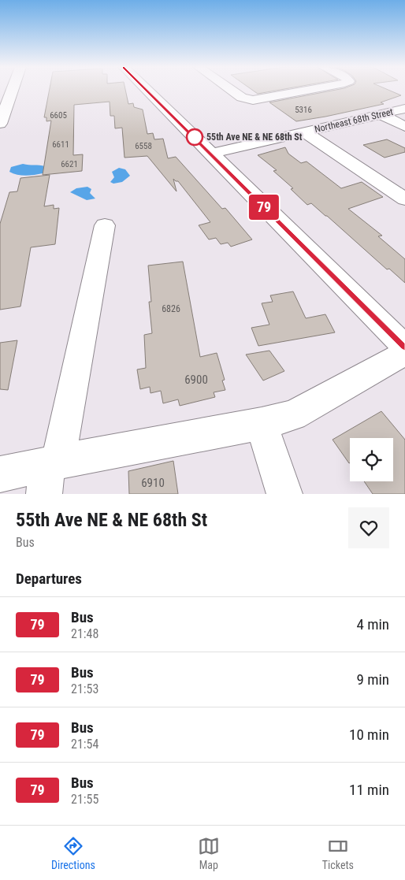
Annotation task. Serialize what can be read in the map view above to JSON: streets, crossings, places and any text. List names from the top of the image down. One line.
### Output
{"streets":{"street":["Northeast 68th Street"]},"places":["55th Ave NE & NE 68th St"],"lines":["bus line 79"],"house_numbers":["5316","6605","6611","6558","6621","6826","6900","6910"],"page":{"on_map":"79","heading":[["55th Ave NE & NE 68th St","Bus"],"Departures"],"list":[{"mark":"79","name":"Bus","note":"21:48","value":"4 min"},{"mark":"79","name":"Bus","note":"21:53","value":"9 min"},{"mark":"79","name":"Bus","note":"21:54","value":"10 min"},{"mark":"79","name":"Bus","note":"21:55","value":"11 min"}],"tabs":["Directions","Map","Tickets"]}}
